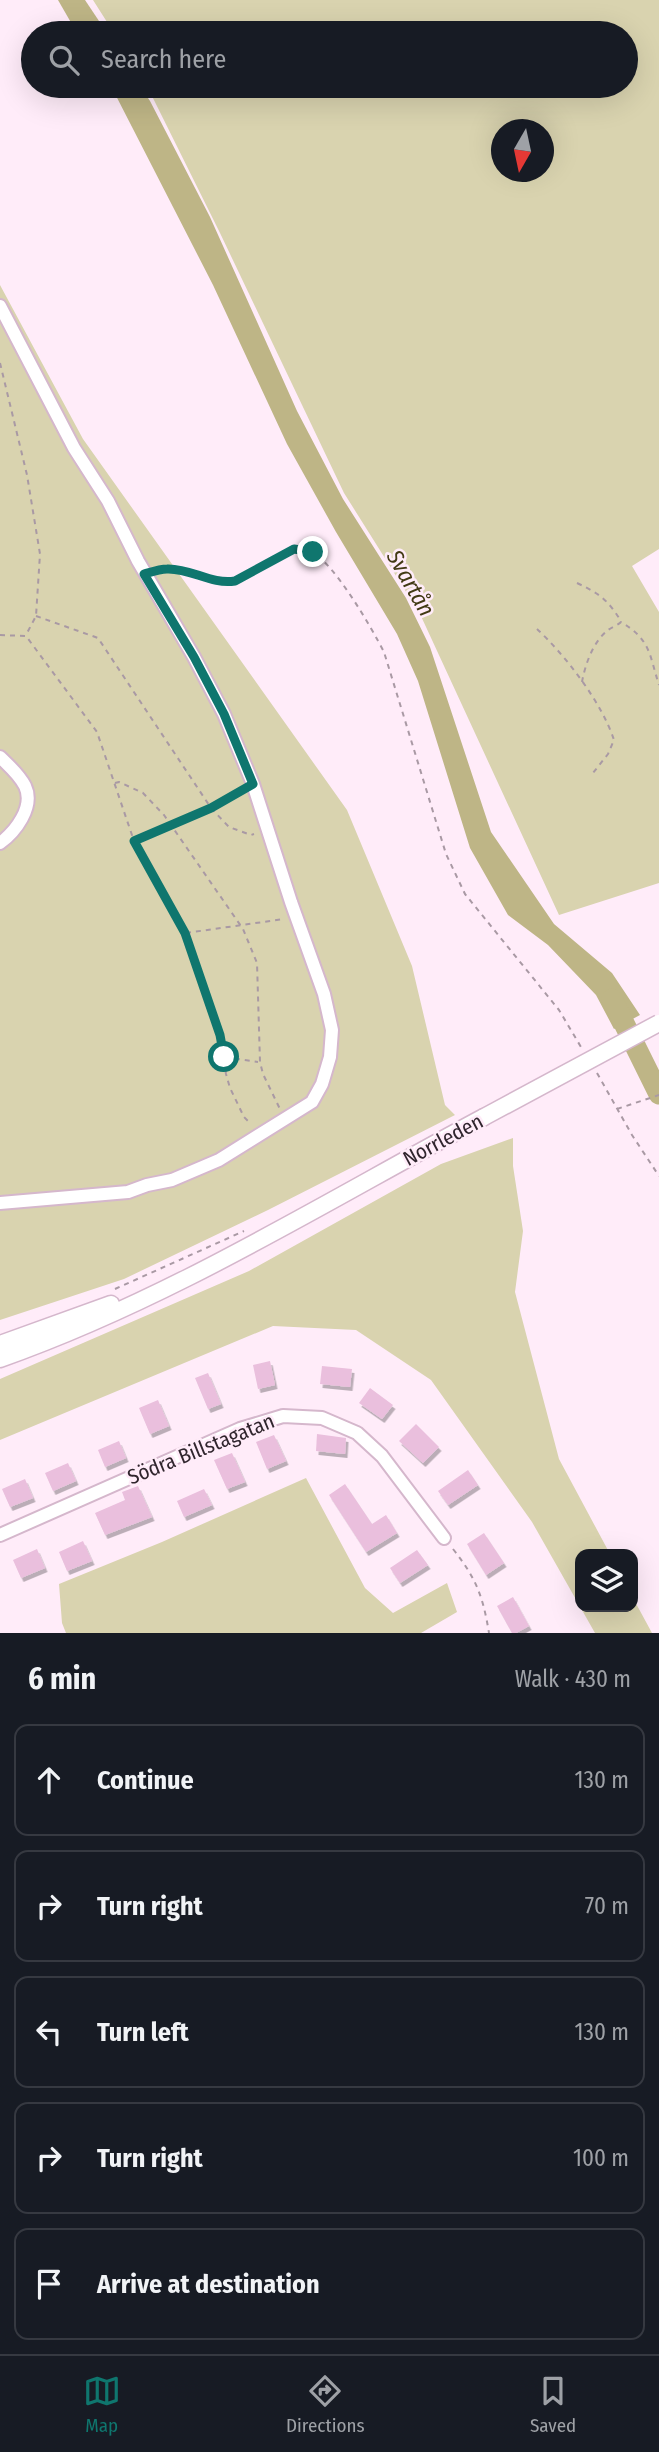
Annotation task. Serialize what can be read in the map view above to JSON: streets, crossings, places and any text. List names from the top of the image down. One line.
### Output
{"streets":{"main road":["Norrleden"],"street":["Södra Billstagatan"]},"water":["Svartån"],"north":"bottom","page":{"search":"Search here","heading":["6 min","Walk · 430 m"],"list":[["Continue","130 m"],["Turn right","70 m"],["Turn left","130 m"],["Turn right","100 m"],"Arrive at destination"],"nav":["Map","Directions","Saved"]}}
